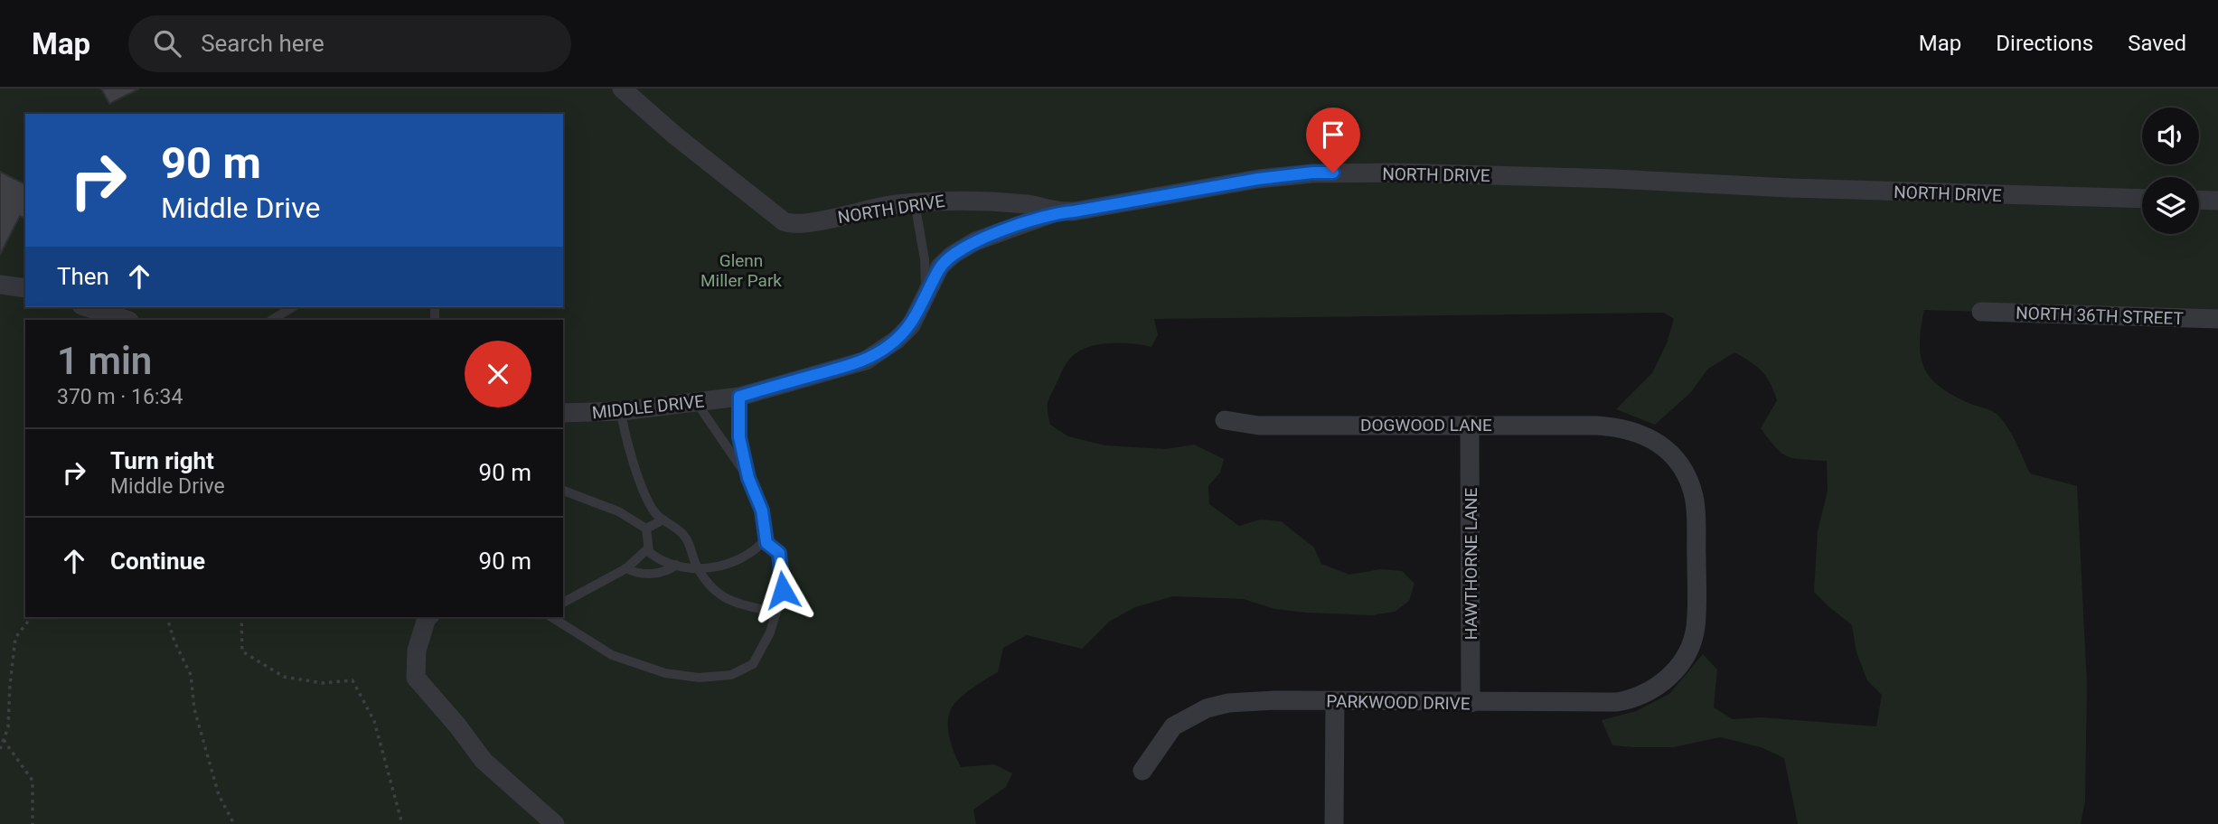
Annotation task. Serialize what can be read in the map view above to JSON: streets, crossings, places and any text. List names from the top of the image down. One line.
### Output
{"streets":{"street":["NORTH DRIVE","NORTH 36TH STREET","MIDDLE DRIVE","DOGWOOD LANE","HAWTHORNE LANE","PARKWOOD DRIVE"]},"crossings":[["NORTH DRIVE","MIDDLE DRIVE"],["DOGWOOD LANE","HAWTHORNE LANE"],["DOGWOOD LANE","PARKWOOD DRIVE"],["HAWTHORNE LANE","PARKWOOD DRIVE"]],"parks":["Glenn Miller Park"],"page":{"header":"Map","search":"Search here","nav":["Map","Directions","Saved"],"turn":["90 m","Middle Drive"],"then":"Then","heading":["1 min","370 m · 16:34"],"list":[{"name":"Turn right","note":"Middle Drive","value":"90 m"},{"name":"Continue","value":"90 m"}]}}
